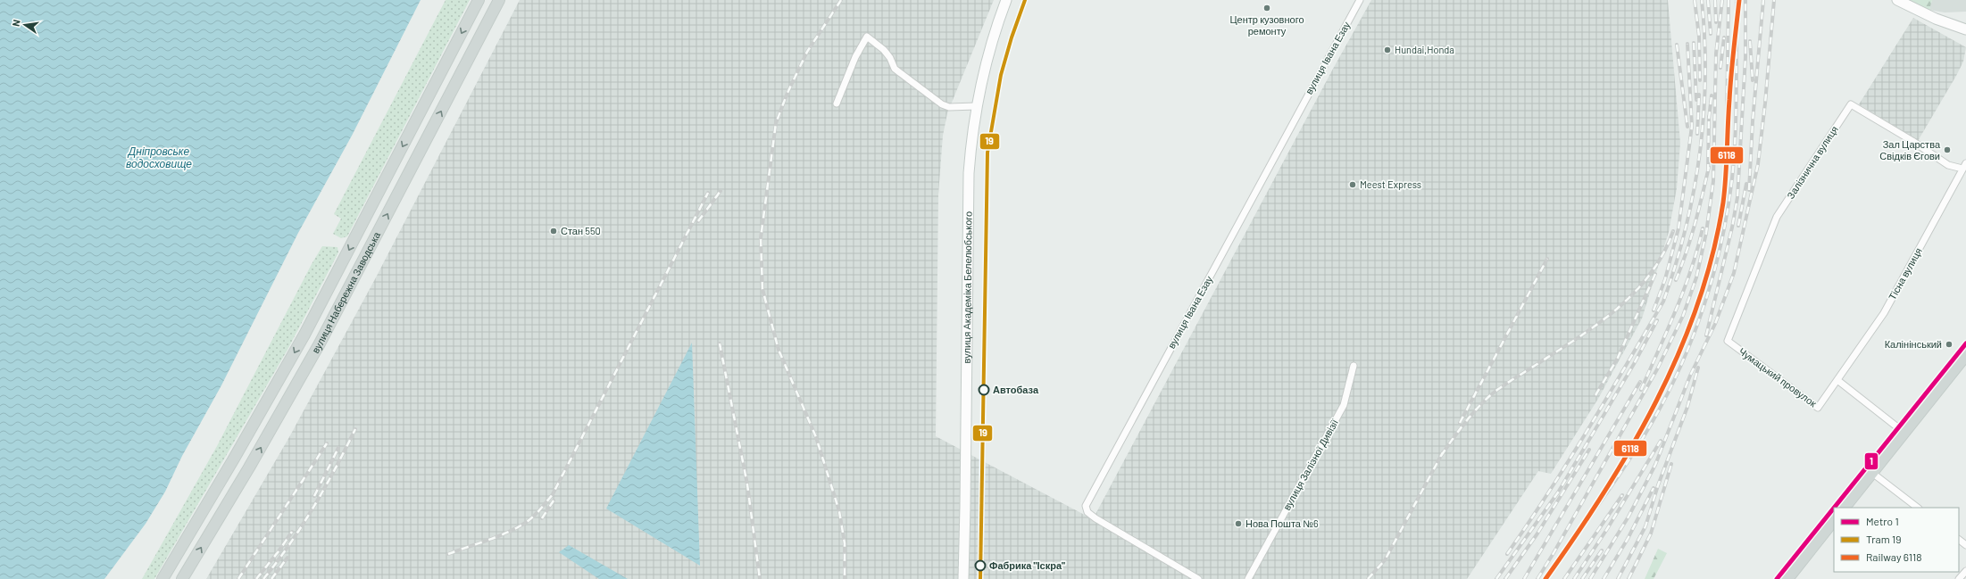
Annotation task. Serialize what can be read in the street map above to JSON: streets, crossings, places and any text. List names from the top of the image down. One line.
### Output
{"streets":{"main road":["вулиця Набережна Заводська"],"street":["вулиця Івана Езау","Залізнична вулиця","Тісна вулиця","вулиця Академіка Белелюбського","Чумацький провулок","вулиця Залізної Дивізії"]},"crossings":[["Залізнична вулиця","Тісна вулиця"],["Залізнична вулиця","Чумацький провулок"],["Тісна вулиця","Чумацький провулок"]],"water":["Дніпровське водосховище"],"places":["Центр кузовного ремонту","Hundai,Honda","Зал Царства Свідків Єгови","Meest Express","Стан 550","Калінінський","Автобаза","Нова Пошта №6","Фабрика \"Іскра\""],"lines":["tram line 19","rail line 6118","metro line 1"],"legend":["Metro 1","Tram 19","Railway 6118"],"north":"left"}
